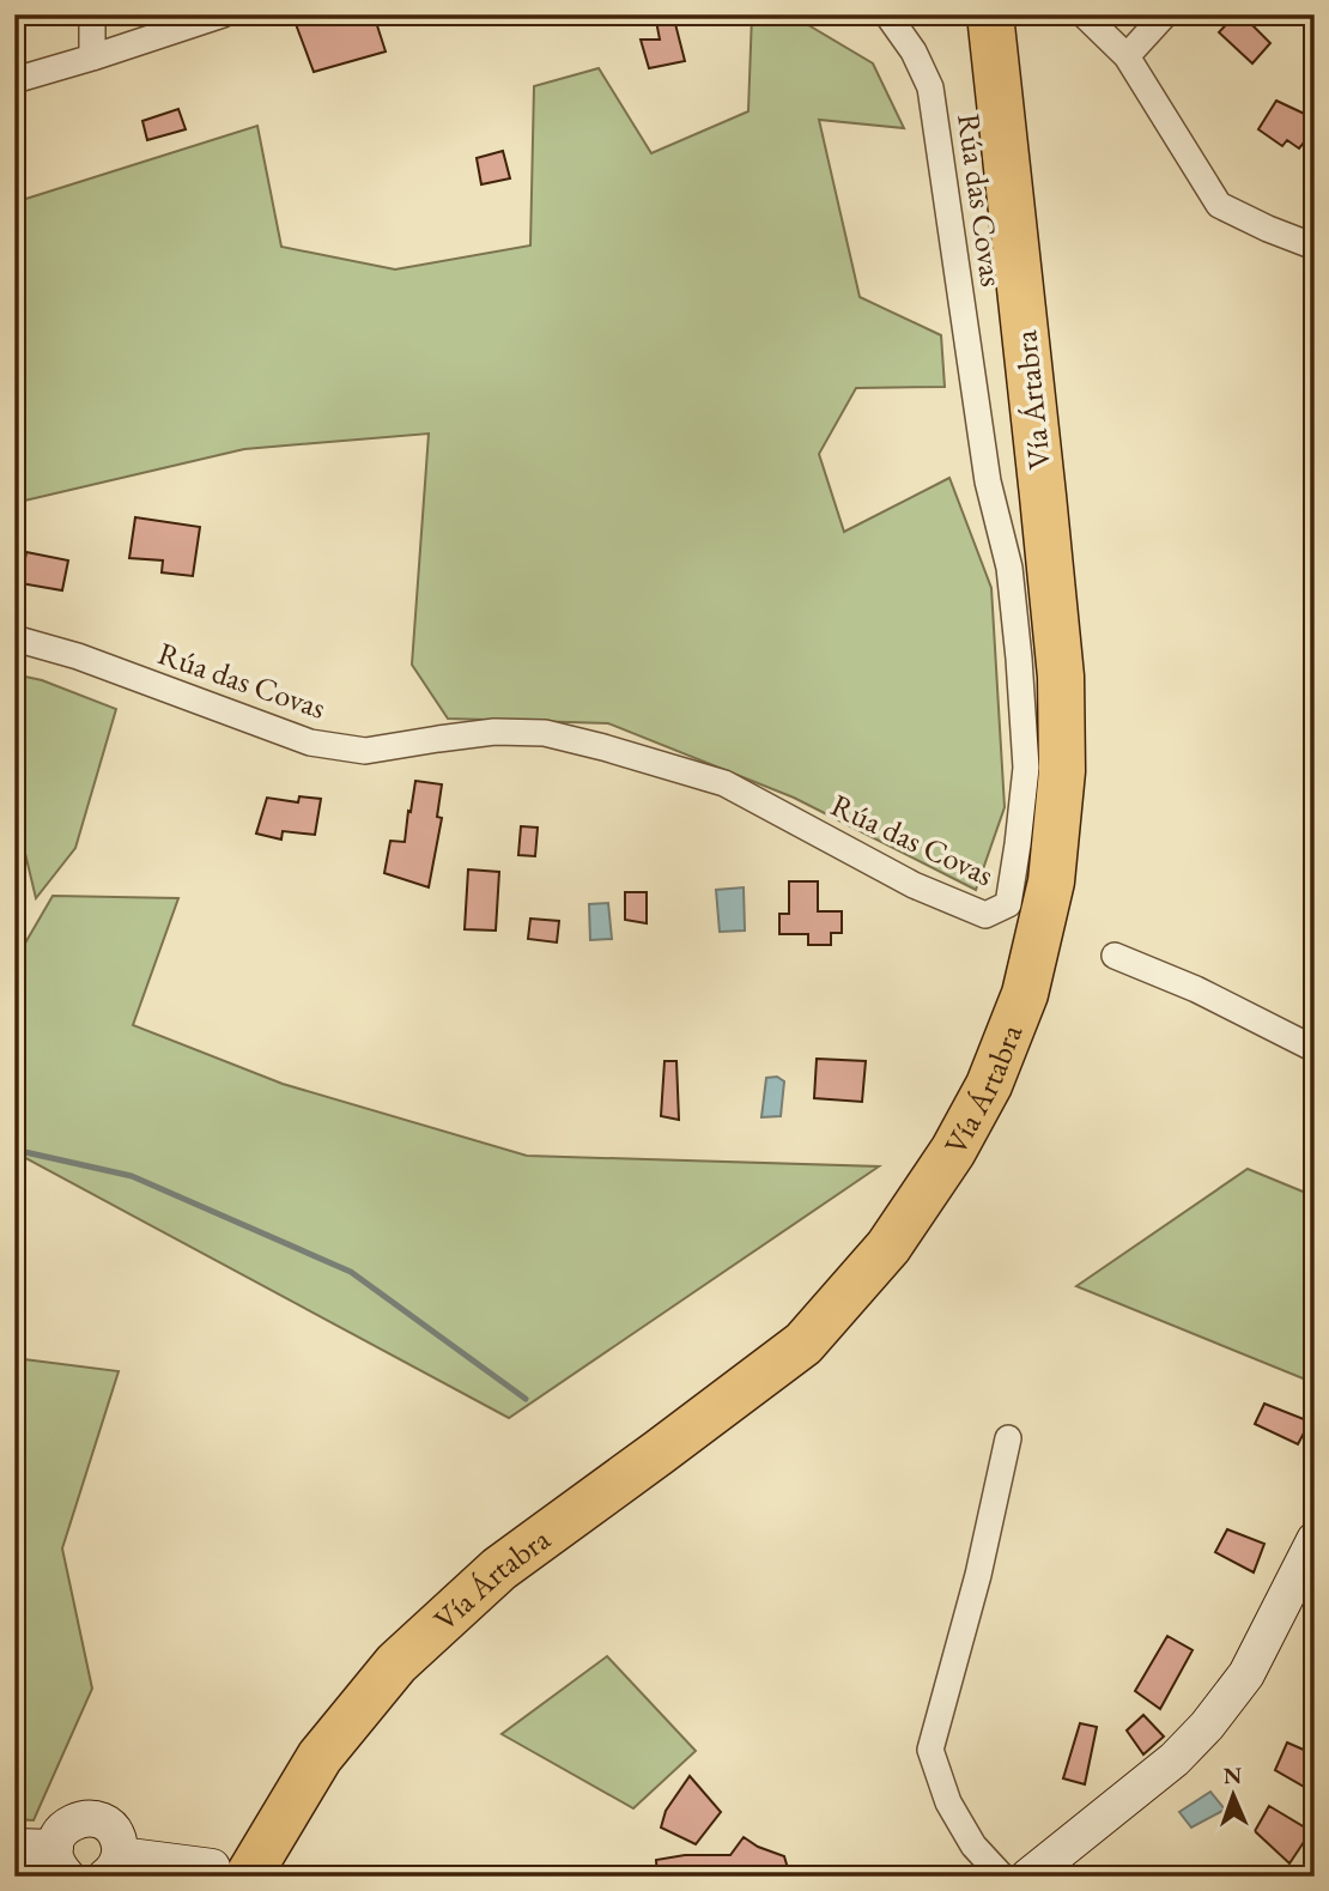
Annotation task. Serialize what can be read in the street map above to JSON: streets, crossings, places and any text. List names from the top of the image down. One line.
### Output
{"streets":{"highway":["Vía Ártabra"],"street":["Rúa das Covas"]},"north":"top"}
